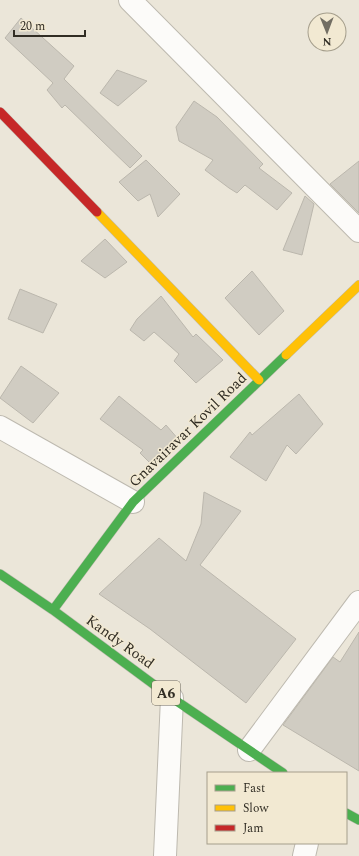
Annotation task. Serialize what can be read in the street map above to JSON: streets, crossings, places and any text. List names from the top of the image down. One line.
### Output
{"streets":{"main road":["Gnavairavar Kovil Road","Kandy Road","A6"]},"crossings":[["Gnavairavar Kovil Road","Kandy Road"]],"legend":["Fast","Slow","Jam"],"scale_bar":"20 m","north":"bottom"}
